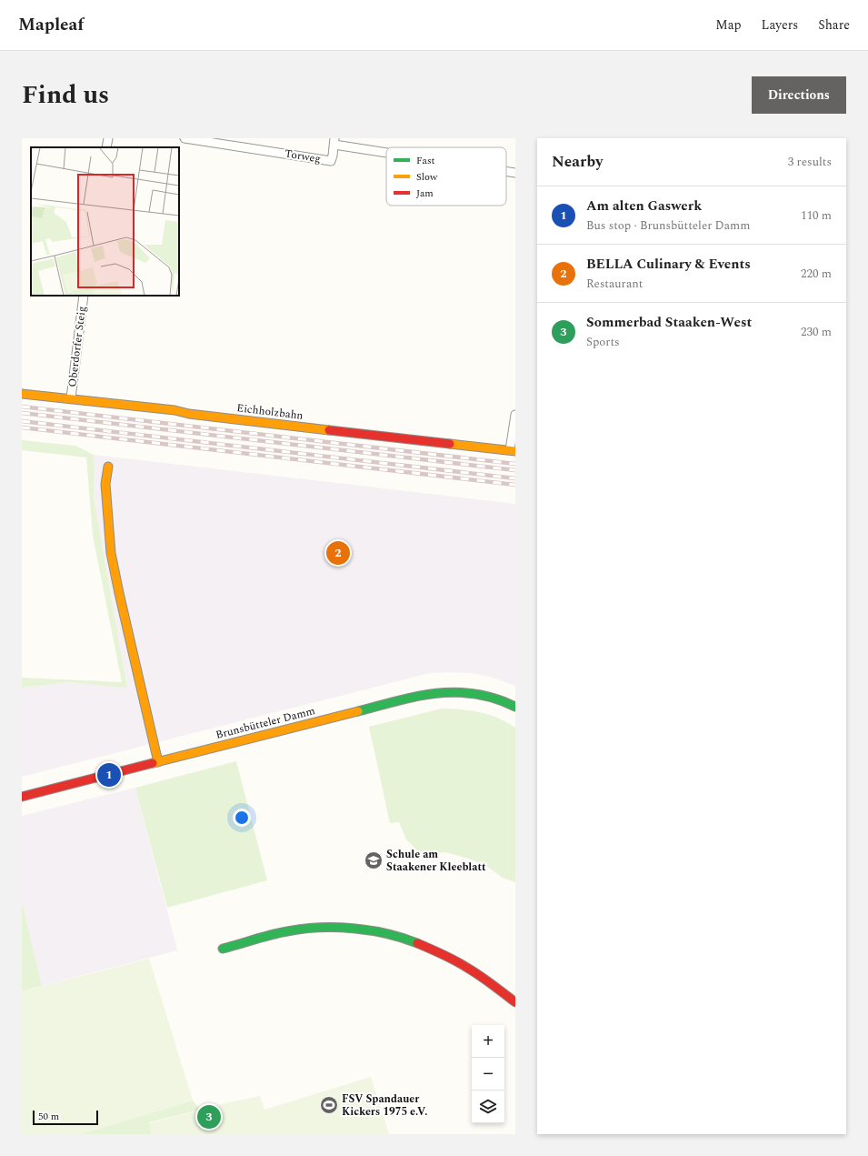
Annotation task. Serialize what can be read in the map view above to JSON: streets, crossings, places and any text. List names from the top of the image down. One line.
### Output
{"streets":{"street":["Torweg","Oberdorfer Steig","Eichholzbahn","Brunsbütteler Damm"]},"crossings":[["Oberdorfer Steig","Eichholzbahn"]],"places":{"school or university":["Schule am Staakener Kleeblatt"],"sports":["FSV Spandauer Kickers 1975 e.V."]},"legend":["Fast","Slow","Jam"],"scale_bar":"50 m","page":{"header":"Mapleaf","nav":["Map","Layers","Share"],"title":"Find us","buttons":"Directions","heading":["Nearby","3 results"],"list":[{"mark":"1","name":"Am alten Gaswerk","note":"Bus stop · Brunsbütteler Damm","value":"110 m"},{"mark":"2","name":"BELLA Culinary & Events","note":"Restaurant","value":"220 m"},{"mark":"3","name":"Sommerbad Staaken-West","note":"Sports","value":"230 m"}],"pins":["2","1","3"],"map_buttons":["+","−"],"scale":"50 m"}}
